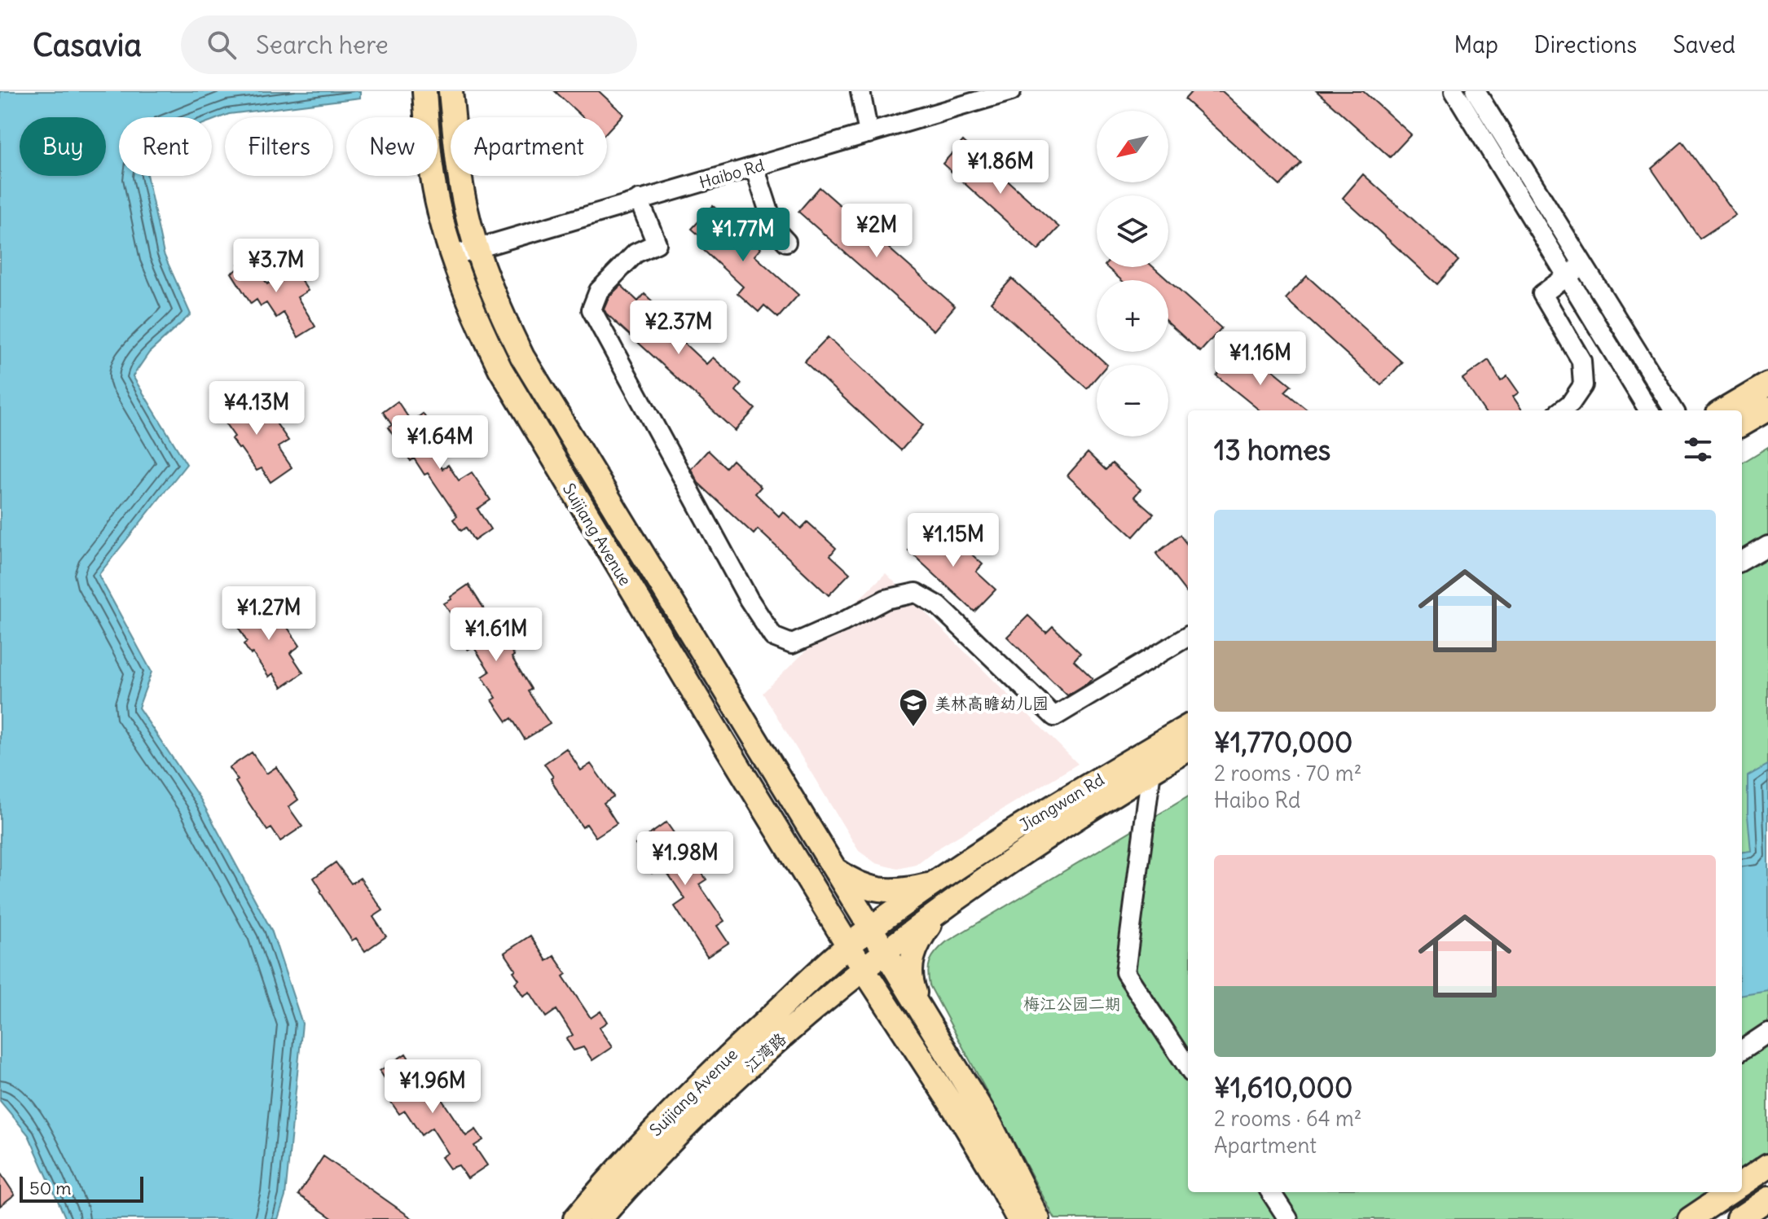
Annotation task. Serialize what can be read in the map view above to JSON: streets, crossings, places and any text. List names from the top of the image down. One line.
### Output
{"streets":{"main road":["Suijiang Avenue","Jiangwan Rd","江湾路"],"street":["Haibo Rd"]},"crossings":[["Haibo Rd","Suijiang Avenue"],["Suijiang Avenue","Jiangwan Rd"],["Suijiang Avenue","江湾路"],["Jiangwan Rd","江湾路"]],"parks":["梅江公园二期"],"places":{"school or university":["美林高瞻幼儿园"]},"scale_bar":"50 m","north":"bottom left","page":{"header":"Casavia","search":"Search here","nav":["Map","Directions","Saved"],"map_buttons":["+","−"],"chip":["Buy","Rent","Filters","New","Apartment"],"price":["¥1.86M","¥2M","¥1.77M","¥3.7M","¥2.37M","¥1.16M","¥4.13M","¥1.64M","¥1.15M","¥1.27M","¥1.61M","¥1.98M","¥1.96M"],"heading":"13 homes","list":[{"name":"¥1,770,000","note":"2 rooms · 70 m² · Haibo Rd"},{"name":"¥1,610,000","note":"2 rooms · 64 m² · Apartment"}],"scale":"50 m"}}
